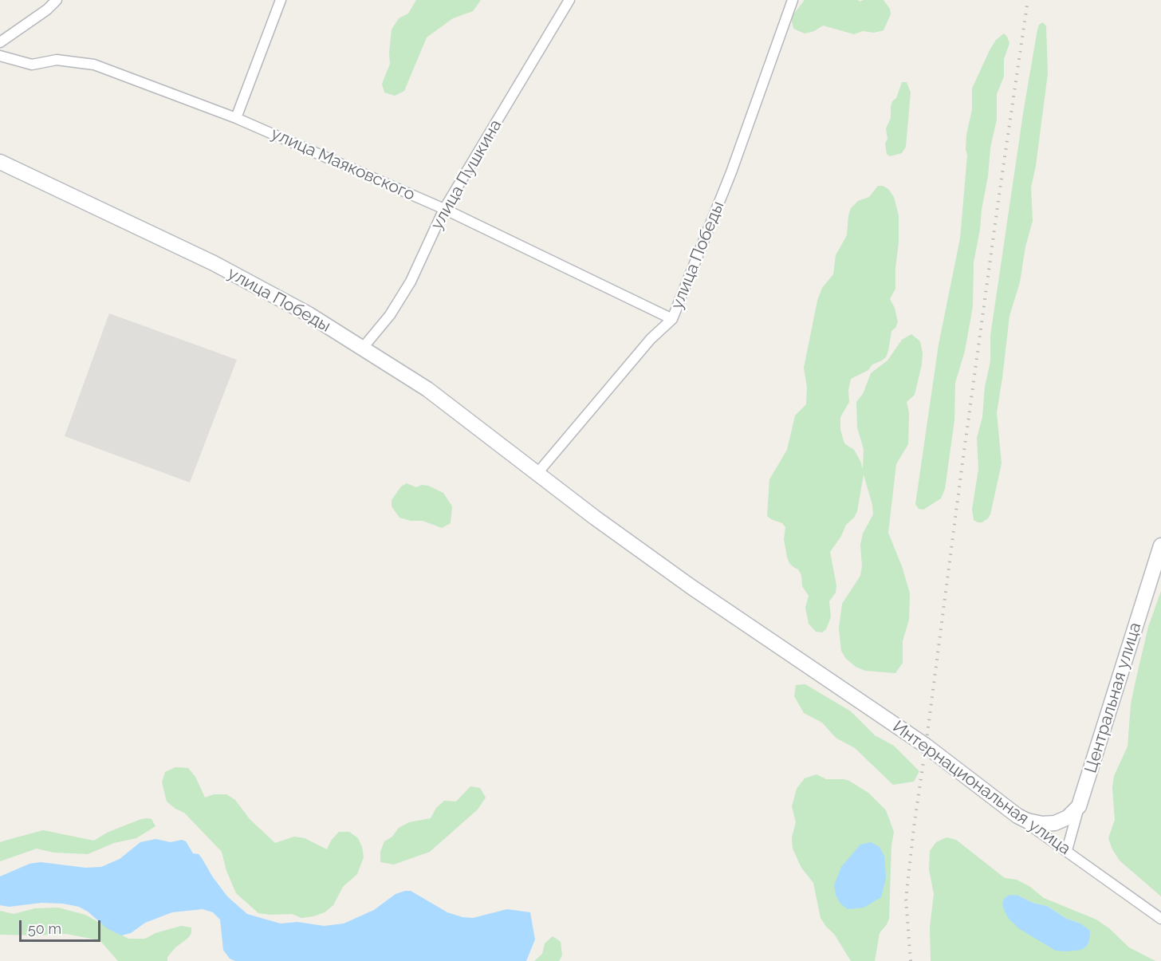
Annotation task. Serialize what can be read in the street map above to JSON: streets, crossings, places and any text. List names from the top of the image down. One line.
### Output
{"streets":{"street":["улица Маяковского","улица Пушкина","улица Победы","Центральная улица","Интернациональная улица"]},"crossings":[["улица Маяковского","улица Пушкина"],["улица Маяковского","улица Победы"],["улица Пушкина","улица Победы"],["улица Победы","Интернациональная улица"],["Центральная улица","Интернациональная улица"]],"scale_bar":"50 m"}
